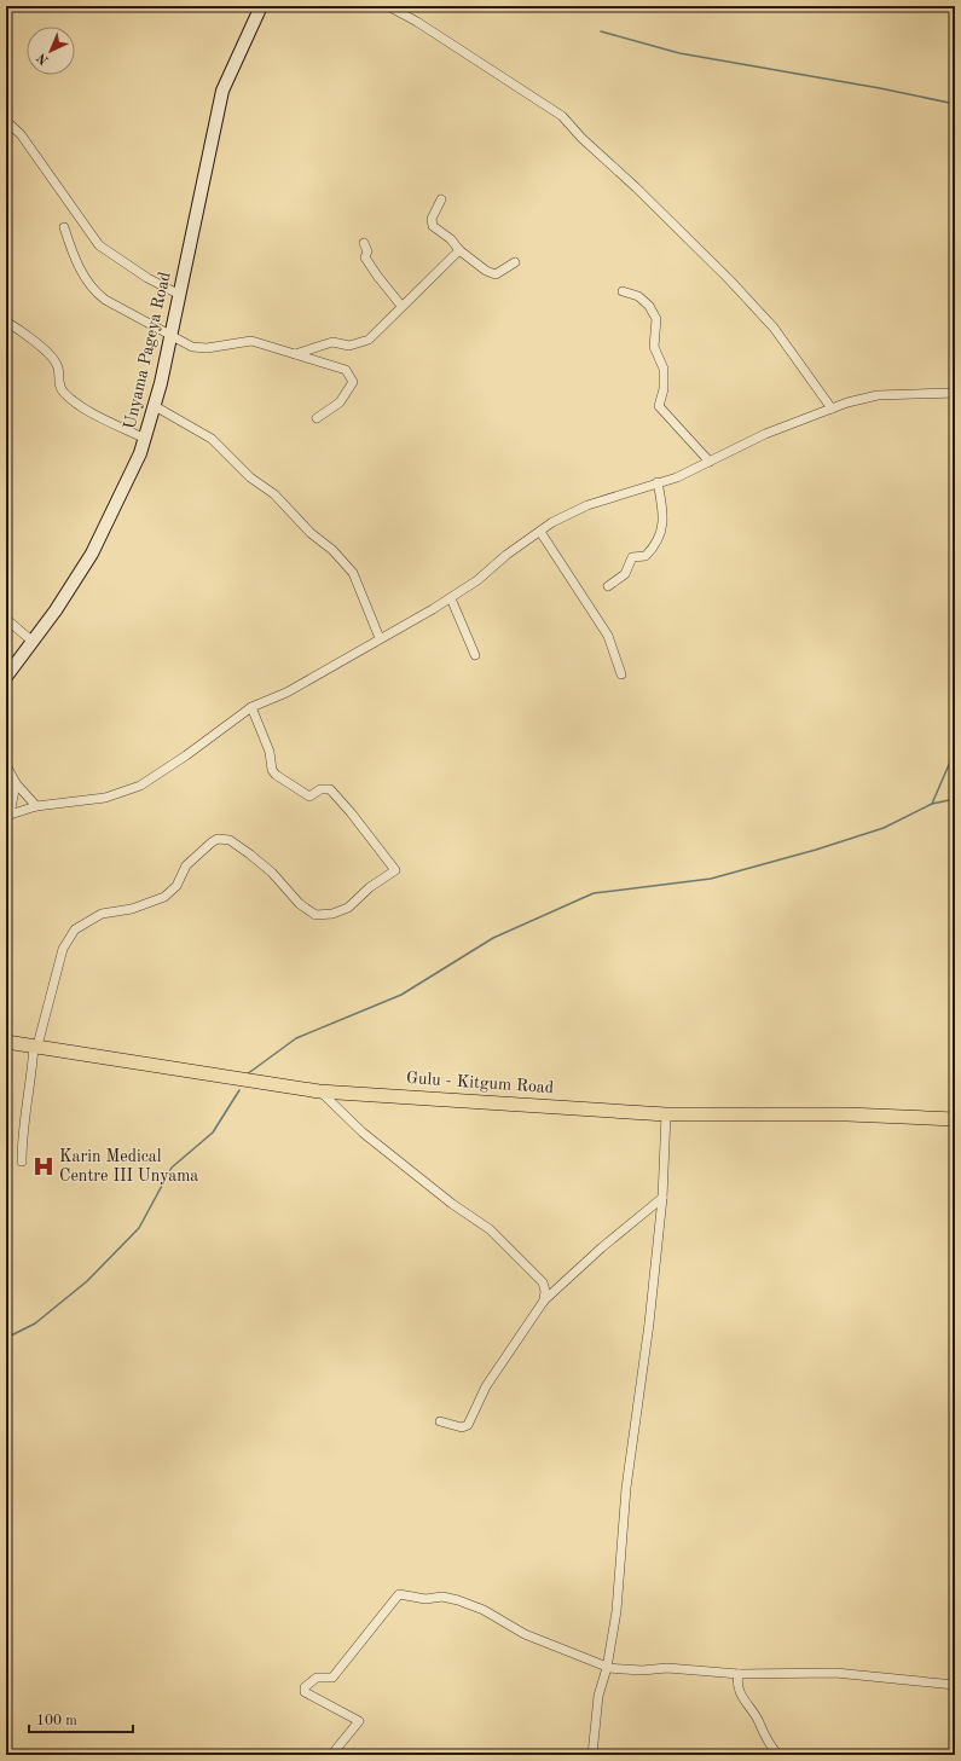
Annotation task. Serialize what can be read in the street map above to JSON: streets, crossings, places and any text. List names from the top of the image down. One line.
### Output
{"streets":{"main road":["Gulu - Kitgum Road"],"street":["Unyama Pageya Road"]},"places":{"hospital":["Karin Medical Centre III Unyama"]},"scale_bar":"100 m","north":"bottom left"}
